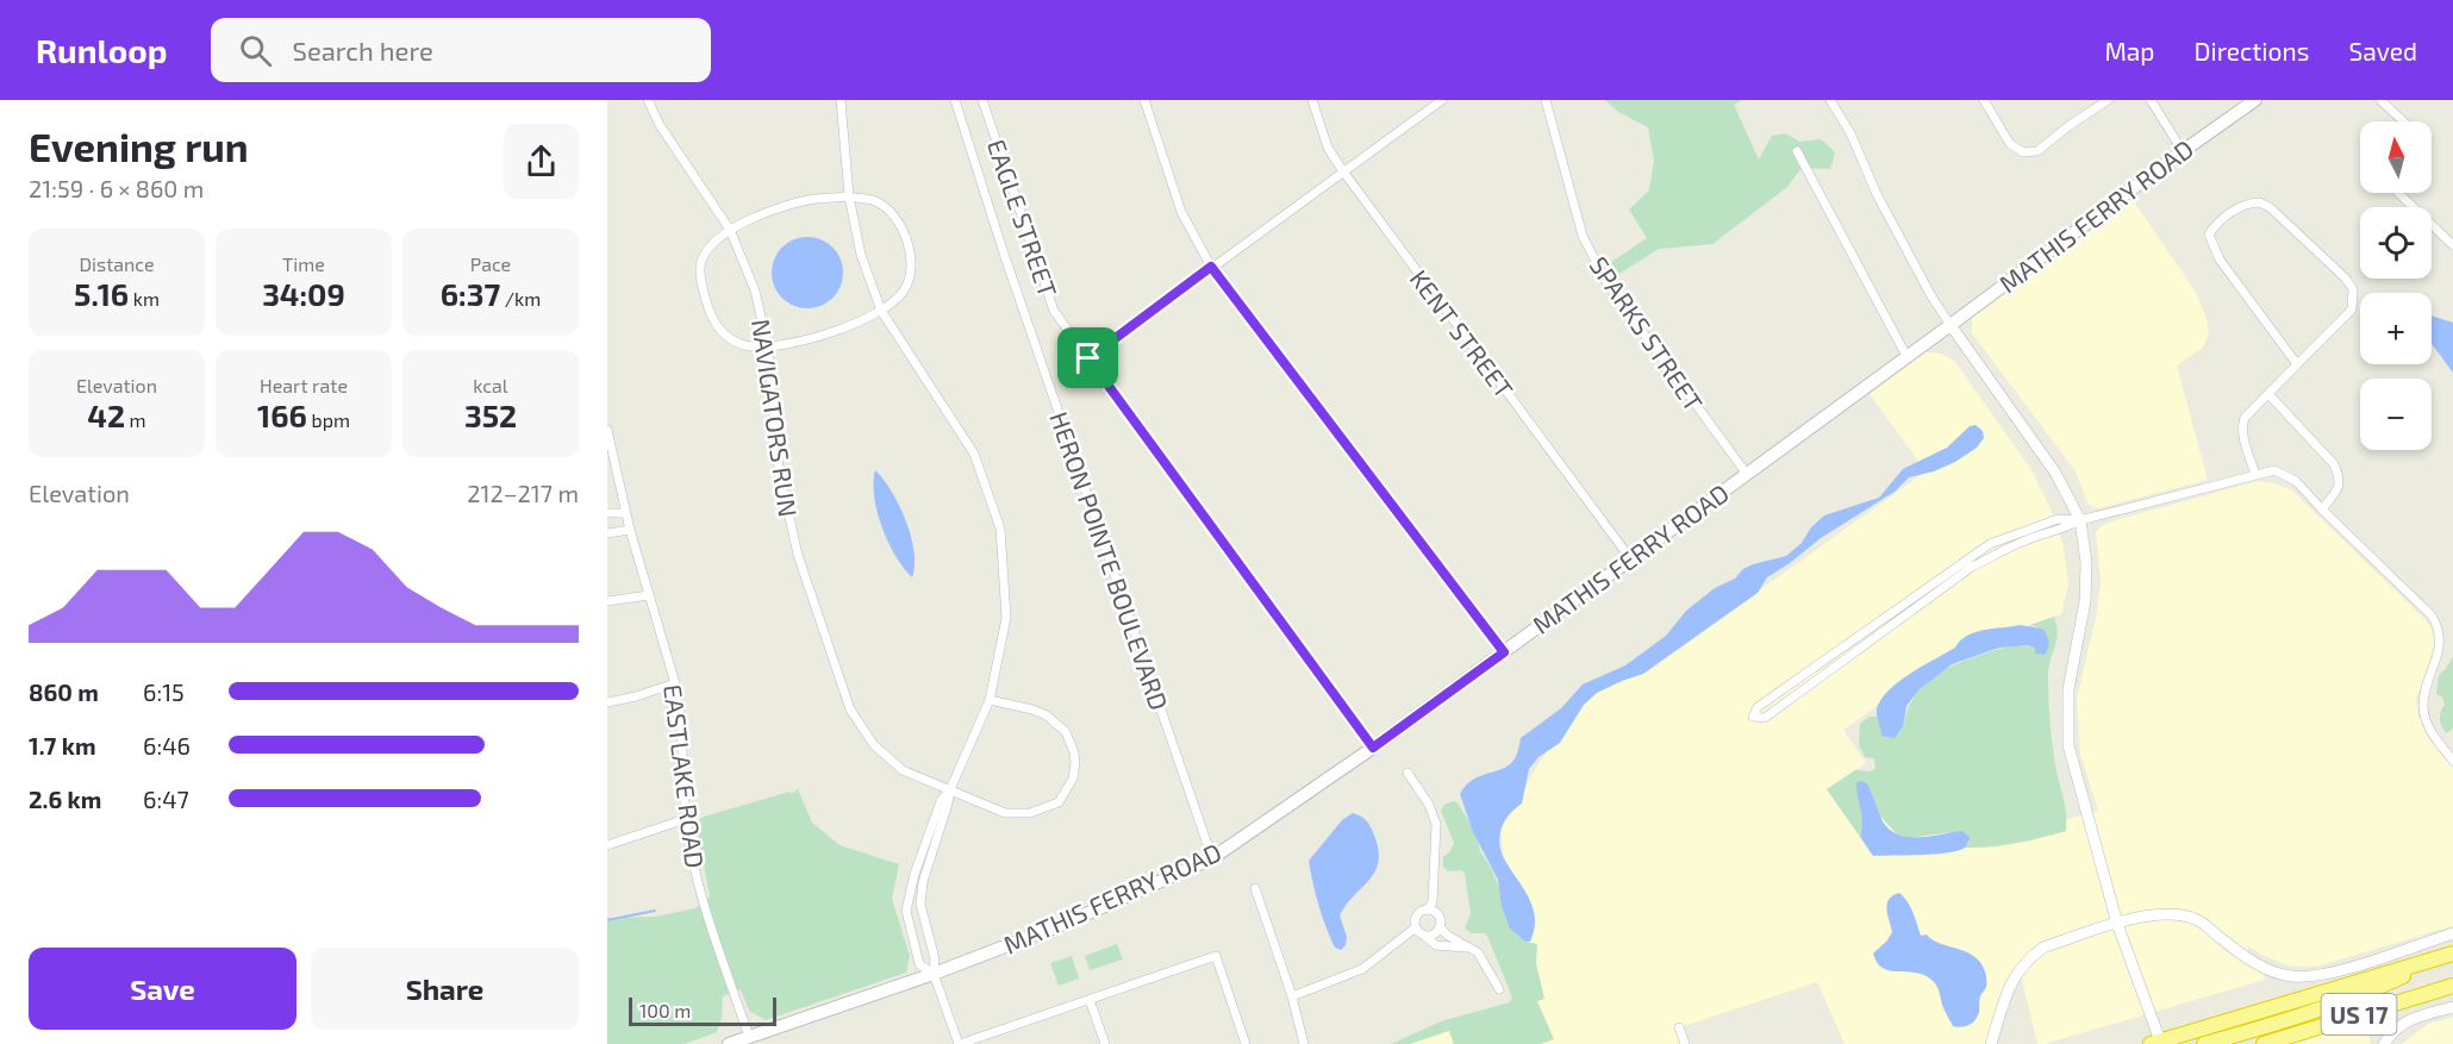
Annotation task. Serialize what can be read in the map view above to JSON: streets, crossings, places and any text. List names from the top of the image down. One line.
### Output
{"streets":{"highway":["US 17"],"main road":["MATHIS FERRY ROAD"],"street":["EAGLE STREET","KENT STREET","SPARKS STREET","NAVIGATORS RUN","HERON POINTE BOULEVARD","EASTLAKE ROAD"]},"crossings":[["MATHIS FERRY ROAD","EAGLE STREET"],["MATHIS FERRY ROAD","KENT STREET"],["MATHIS FERRY ROAD","SPARKS STREET"],["MATHIS FERRY ROAD","HERON POINTE BOULEVARD"],["MATHIS FERRY ROAD","EASTLAKE ROAD"]],"scale_bar":"100 m","north":"top","page":{"header":"Runloop","search":"Search here","nav":["Map","Directions","Saved"],"heading":["Evening run","21:59 · 6 × 860 m"],"map_buttons":["+","−"],"stats":[["Distance","5.16 km"],["Time","34:09"],["Pace","6:37 /km"],["Elevation","42 m"],["Heart rate","166 bpm"],["kcal","352"]],"chart":["Elevation","212–217 m"],"list":[{"name":"860 m","note":"6:15"},{"name":"1.7 km","note":"6:46"},{"name":"2.6 km","note":"6:47"}],"buttons":["Save","Share"],"scale":"100 m"}}
